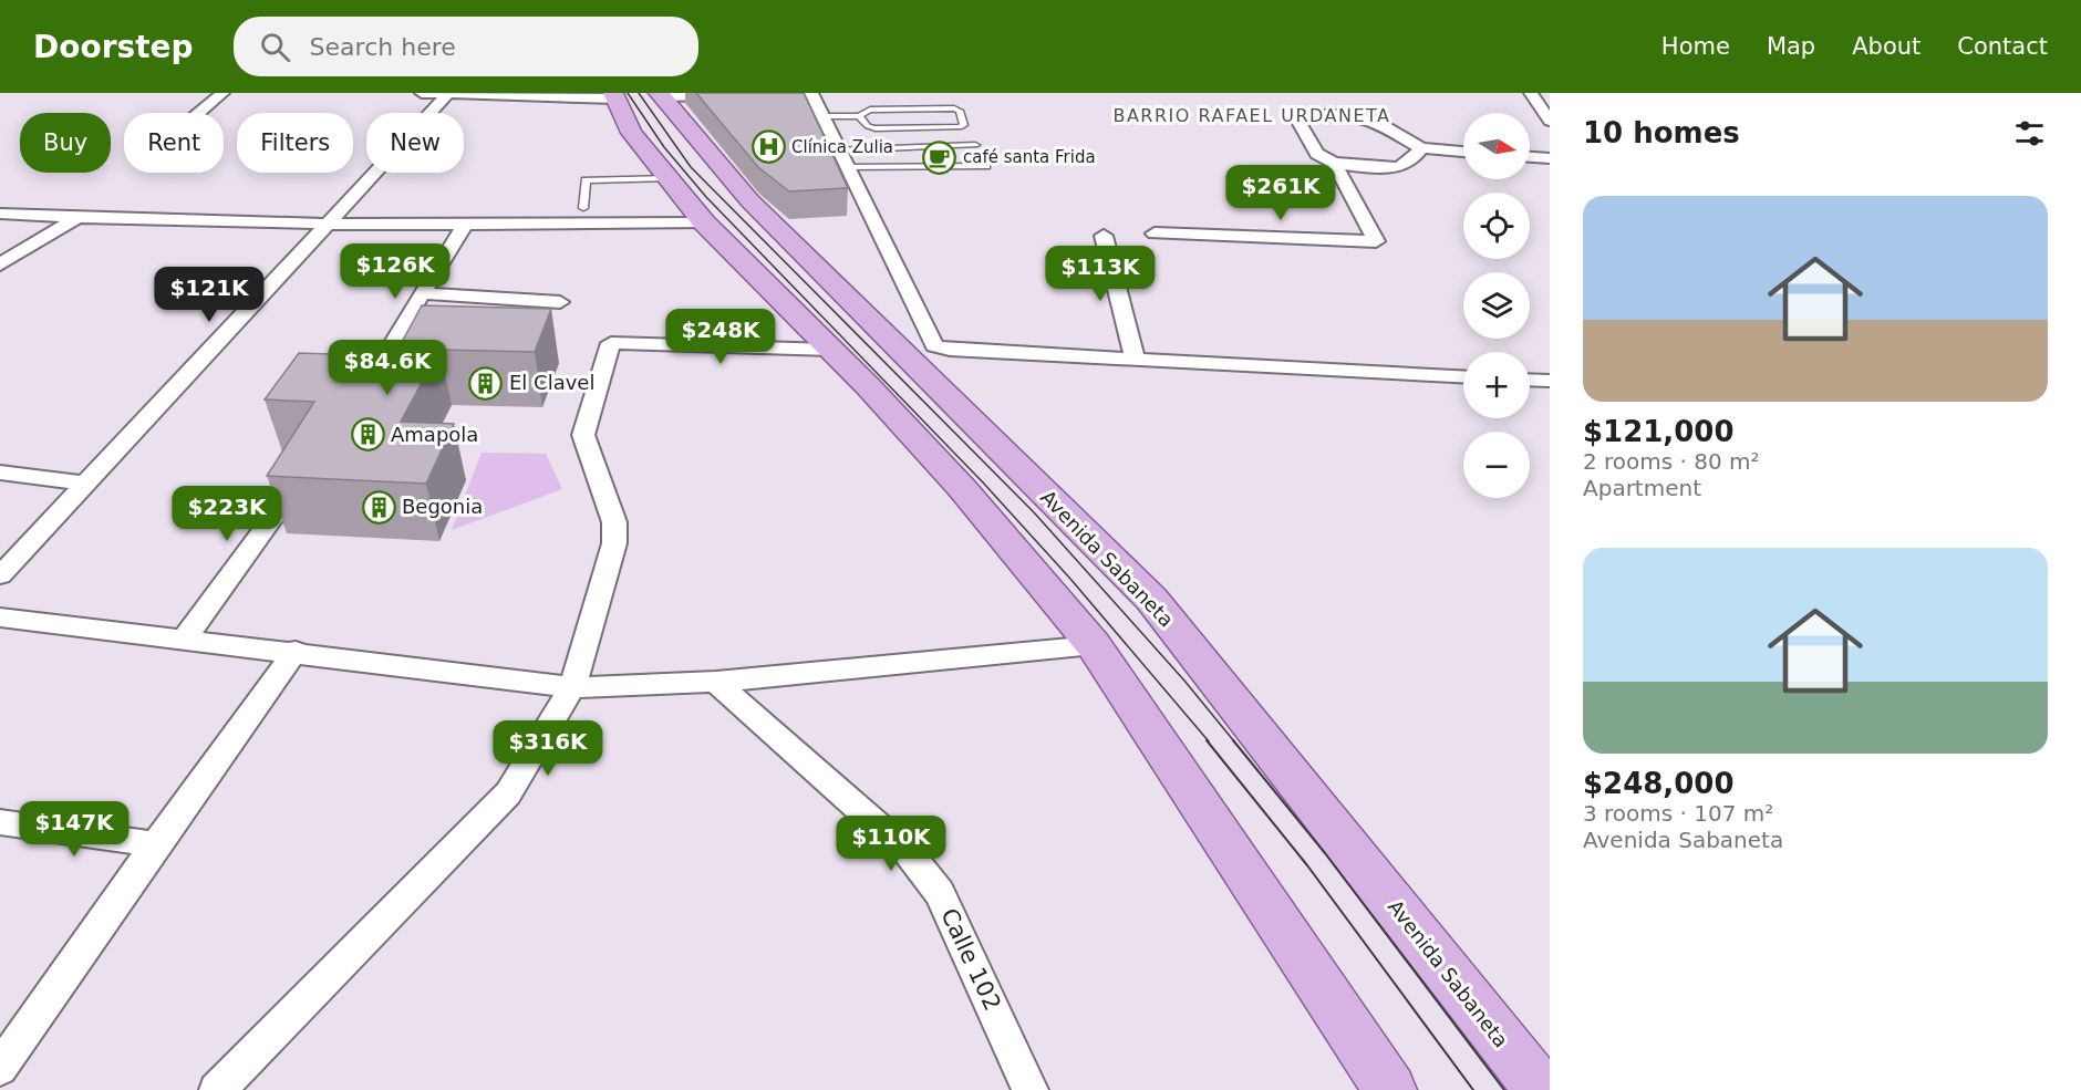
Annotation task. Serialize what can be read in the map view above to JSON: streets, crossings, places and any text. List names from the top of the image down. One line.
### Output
{"streets":{"main road":["Avenida Sabaneta"],"street":["Calle 102"]},"districts":["BARRIO RAFAEL URDANETA"],"places":{"hospital":["Clínica Zulia"],"cafe":["café santa Frida"],"building":["El Clavel","Amapola","Begonia"]},"north":"right","page":{"header":"Doorstep","search":"Search here","nav":["Home","Map","About","Contact"],"heading":"10 homes","map_buttons":["+","−"],"chip":["Buy","Rent","Filters","New"],"price":["$261K","$126K","$113K","$121K","$248K","$84.6K","$223K","$316K","$147K","$110K"],"list":[{"name":"$121,000","note":"2 rooms · 80 m² · Apartment"},{"name":"$248,000","note":"3 rooms · 107 m² · Avenida Sabaneta"}]}}
